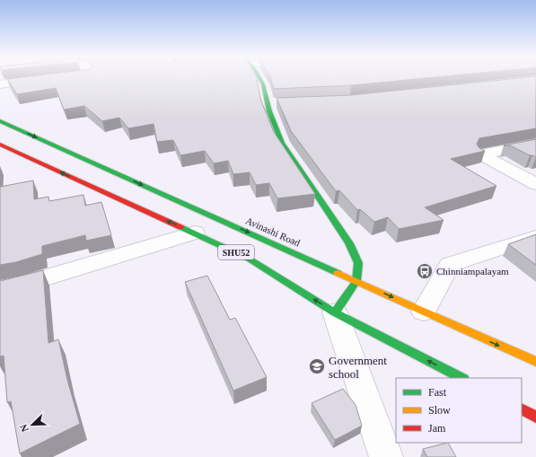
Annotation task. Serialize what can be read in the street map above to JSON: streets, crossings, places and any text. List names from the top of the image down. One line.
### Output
{"streets":{"main road":["Avinashi Road","SHU52"]},"places":{"bus stop":["Chinniampalayam"],"school or university":["Government school"]},"legend":["Fast","Slow","Jam"],"north":"bottom left"}
